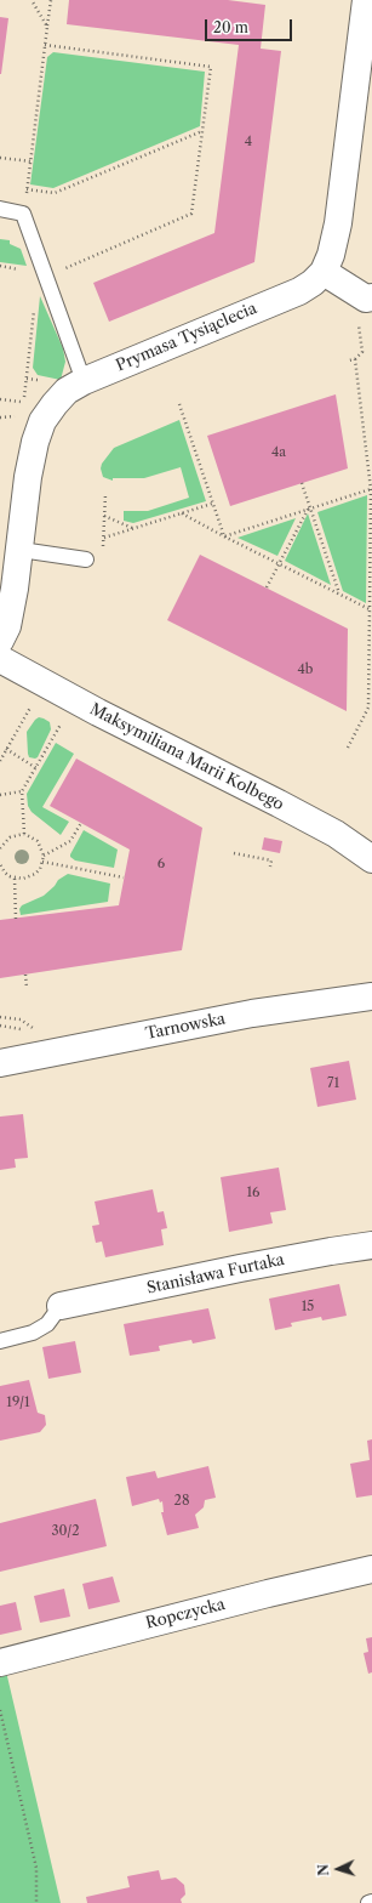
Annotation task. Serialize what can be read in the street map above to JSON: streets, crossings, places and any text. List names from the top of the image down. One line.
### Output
{"streets":{"street":["Prymasa Tysiąclecia","Maksymiliana Marii Kolbego","Tarnowska","Stanisława Furtaka","Ropczycka"]},"house_numbers":["4","4a","4b","6","71","16","15","19/1","28","30/2"],"scale_bar":"20 m","north":"left"}
